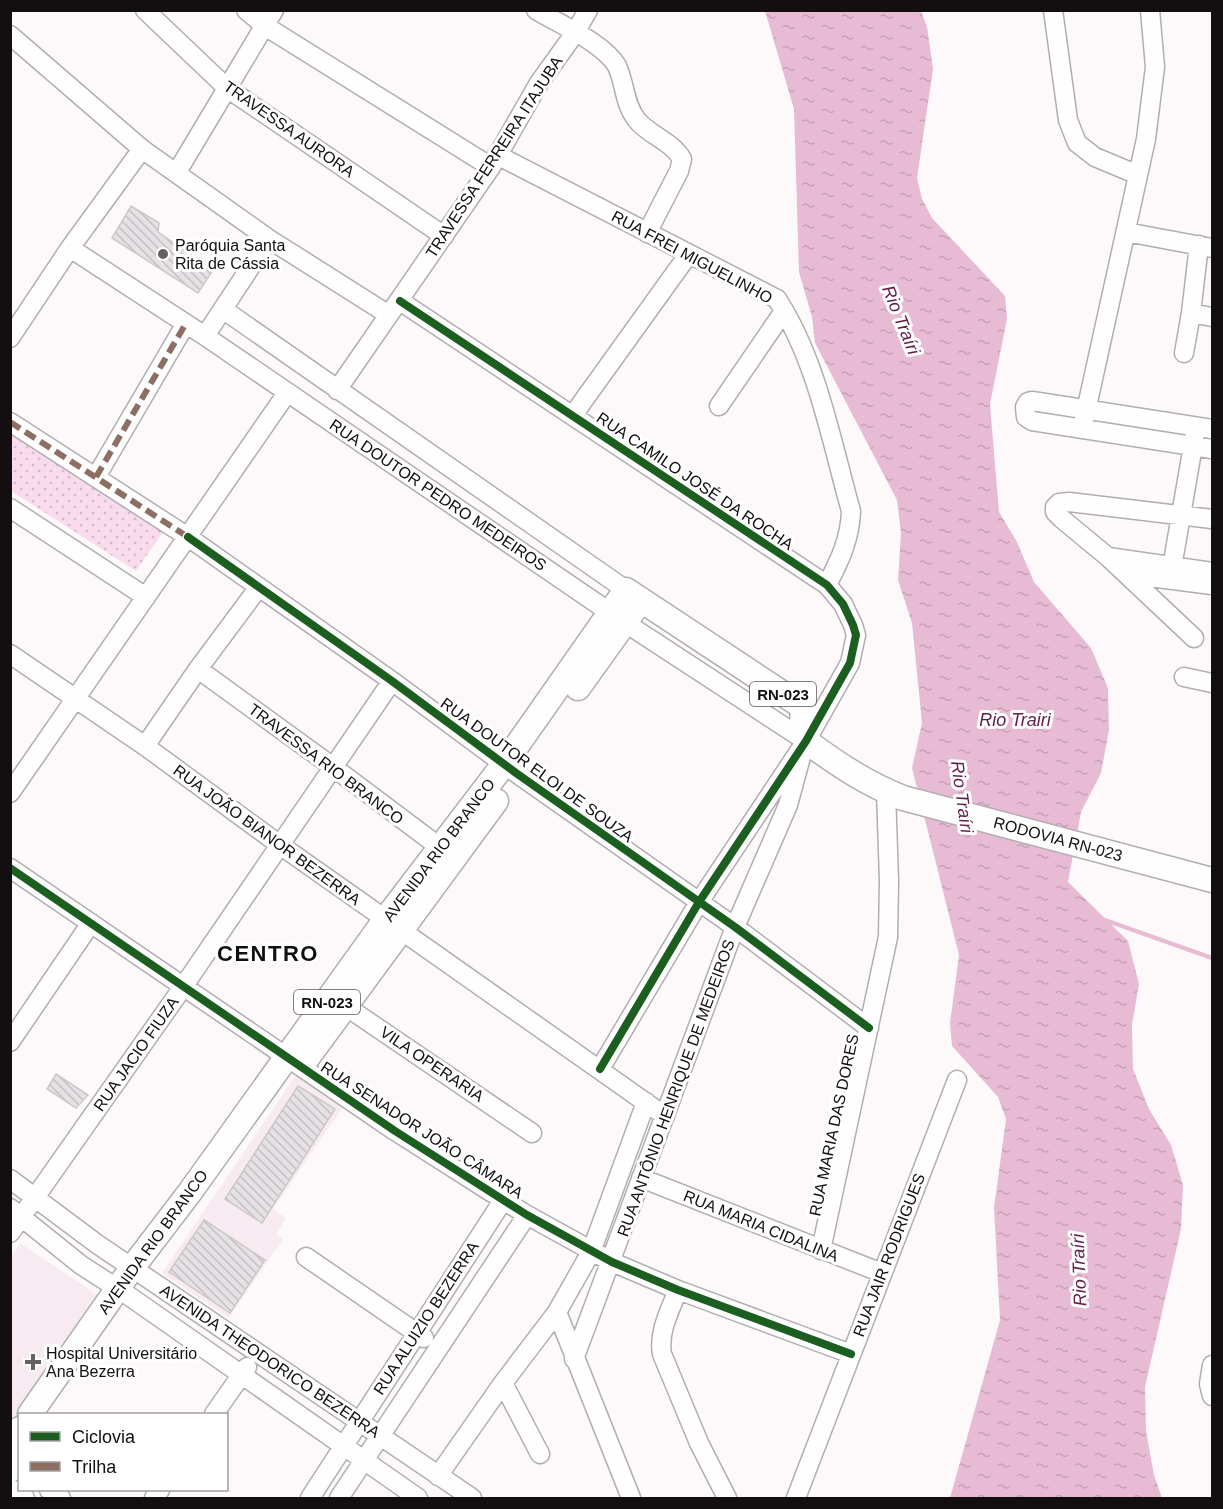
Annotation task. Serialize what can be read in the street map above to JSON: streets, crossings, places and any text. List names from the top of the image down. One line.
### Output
{"streets":{"main road":["RUA DOUTOR PEDRO MEDEIROS","RN-023","RODOVIA RN-023","AVENIDA RIO BRANCO"],"street":["TRAVESSA AURORA","TRAVESSA FERREIRA ITAJUBA","RUA FREI MIGUELINHO","RUA CAMILO JOSÉ DA ROCHA","TRAVESSA RIO BRANCO","RUA DOUTOR ELOI DE SOUZA","RUA JOÃO BIANOR BEZERRA","RUA JACIO FIUZA","VILA OPERARIA","RUA ANTÔNIO HENRIQUE DE MEDEIROS","RUA MARIA DAS DORES","RUA SENADOR JOÃO CÂMARA","RUA MARIA CIDALINA","RUA JAIR RODRIGUES","RUA ALUIZIO BEZERRA","AVENIDA THEODORICO BEZERRA"]},"crossings":[["TRAVESSA AURORA","TRAVESSA FERREIRA ITAJUBA"],["TRAVESSA FERREIRA ITAJUBA","RUA FREI MIGUELINHO"],["TRAVESSA FERREIRA ITAJUBA","RUA CAMILO JOSÉ DA ROCHA"],["TRAVESSA FERREIRA ITAJUBA","RUA DOUTOR PEDRO MEDEIROS"],["RUA FREI MIGUELINHO","RUA CAMILO JOSÉ DA ROCHA"],["RUA CAMILO JOSÉ DA ROCHA","RUA DOUTOR PEDRO MEDEIROS"],["RUA CAMILO JOSÉ DA ROCHA","RUA ANTÔNIO HENRIQUE DE MEDEIROS"],["RUA DOUTOR PEDRO MEDEIROS","RODOVIA RN-023"],["RUA DOUTOR PEDRO MEDEIROS","AVENIDA RIO BRANCO"],["RUA DOUTOR PEDRO MEDEIROS","RUA ANTÔNIO HENRIQUE DE MEDEIROS"],["RUA DOUTOR PEDRO MEDEIROS","RUA MARIA DAS DORES"],["TRAVESSA RIO BRANCO","AVENIDA RIO BRANCO"],["TRAVESSA RIO BRANCO","RUA JACIO FIUZA"],["RUA DOUTOR ELOI DE SOUZA","AVENIDA RIO BRANCO"],["RUA DOUTOR ELOI DE SOUZA","RUA JACIO FIUZA"],["RUA DOUTOR ELOI DE SOUZA","RUA ANTÔNIO HENRIQUE DE MEDEIROS"],["RUA DOUTOR ELOI DE SOUZA","RUA MARIA DAS DORES"],["RUA JOÃO BIANOR BEZERRA","AVENIDA RIO BRANCO"],["RUA JOÃO BIANOR BEZERRA","RUA JACIO FIUZA"],["RUA JOÃO BIANOR BEZERRA","RUA ANTÔNIO HENRIQUE DE MEDEIROS"],["RODOVIA RN-023","RUA MARIA DAS DORES"],["AVENIDA RIO BRANCO","VILA OPERARIA"],["AVENIDA RIO BRANCO","RUA SENADOR JOÃO CÂMARA"],["AVENIDA RIO BRANCO","AVENIDA THEODORICO BEZERRA"],["RUA JACIO FIUZA","RUA SENADOR JOÃO CÂMARA"],["RUA JACIO FIUZA","AVENIDA THEODORICO BEZERRA"],["RUA ANTÔNIO HENRIQUE DE MEDEIROS","RUA SENADOR JOÃO CÂMARA"],["RUA ANTÔNIO HENRIQUE DE MEDEIROS","RUA MARIA CIDALINA"],["RUA ANTÔNIO HENRIQUE DE MEDEIROS","AVENIDA THEODORICO BEZERRA"],["RUA MARIA DAS DORES","RUA MARIA CIDALINA"],["RUA SENADOR JOÃO CÂMARA","RUA JAIR RODRIGUES"],["RUA SENADOR JOÃO CÂMARA","RUA ALUIZIO BEZERRA"],["RUA MARIA CIDALINA","RUA JAIR RODRIGUES"],["RUA ALUIZIO BEZERRA","AVENIDA THEODORICO BEZERRA"]],"districts":["CENTRO"],"water":["Rio Traíri","Rio Trairi"],"places":{"other":["Paróquia Santa Rita de Cássia"],"health":["Hospital Universitário Ana Bezerra"]},"legend":["Ciclovia","Trilha"]}
